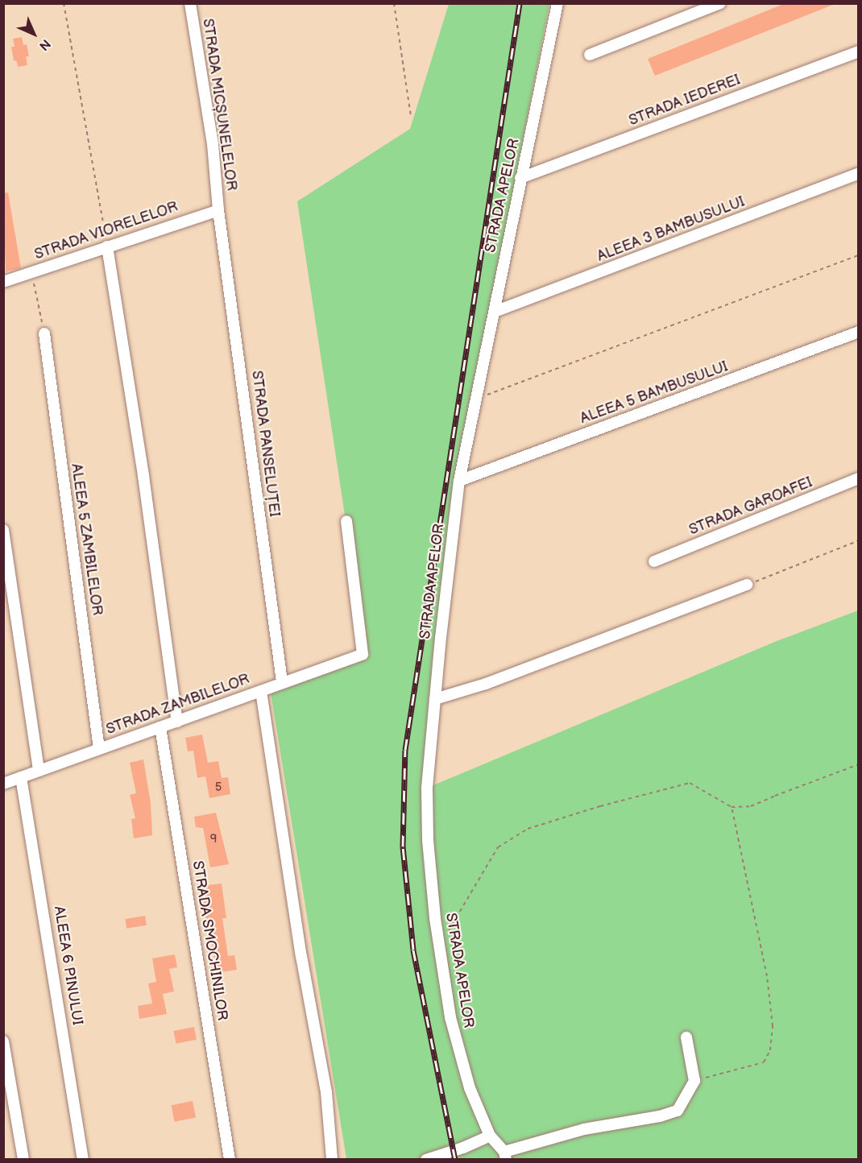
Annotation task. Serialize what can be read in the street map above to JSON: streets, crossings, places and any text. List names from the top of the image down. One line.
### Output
{"streets":{"street":["STRADA IEDEREI","STRADA MICȘUNELELOR","STRADA APELOR","ALEEA 3 BAMBUSULUI","STRADA VIORELELOR","ALEEA 5 BAMBUSULUI","STRADA PANSELUȚEI","STRADA GAROAFEI","ALEEA 5 ZAMBILELOR","STRADA ZAMBILELOR","STRADA SMOCHINILOR","ALEEA 6 PINULUI"]},"crossings":[["STRADA IEDEREI","STRADA APELOR"],["STRADA MICȘUNELELOR","STRADA VIORELELOR"],["STRADA MICȘUNELELOR","STRADA PANSELUȚEI"],["STRADA APELOR","ALEEA 3 BAMBUSULUI"],["STRADA APELOR","ALEEA 5 BAMBUSULUI"],["STRADA VIORELELOR","STRADA PANSELUȚEI"],["STRADA PANSELUȚEI","STRADA ZAMBILELOR"],["ALEEA 5 ZAMBILELOR","STRADA ZAMBILELOR"],["STRADA ZAMBILELOR","STRADA SMOCHINILOR"],["STRADA ZAMBILELOR","ALEEA 6 PINULUI"]],"house_numbers":["5","9"],"north":"bottom right"}
